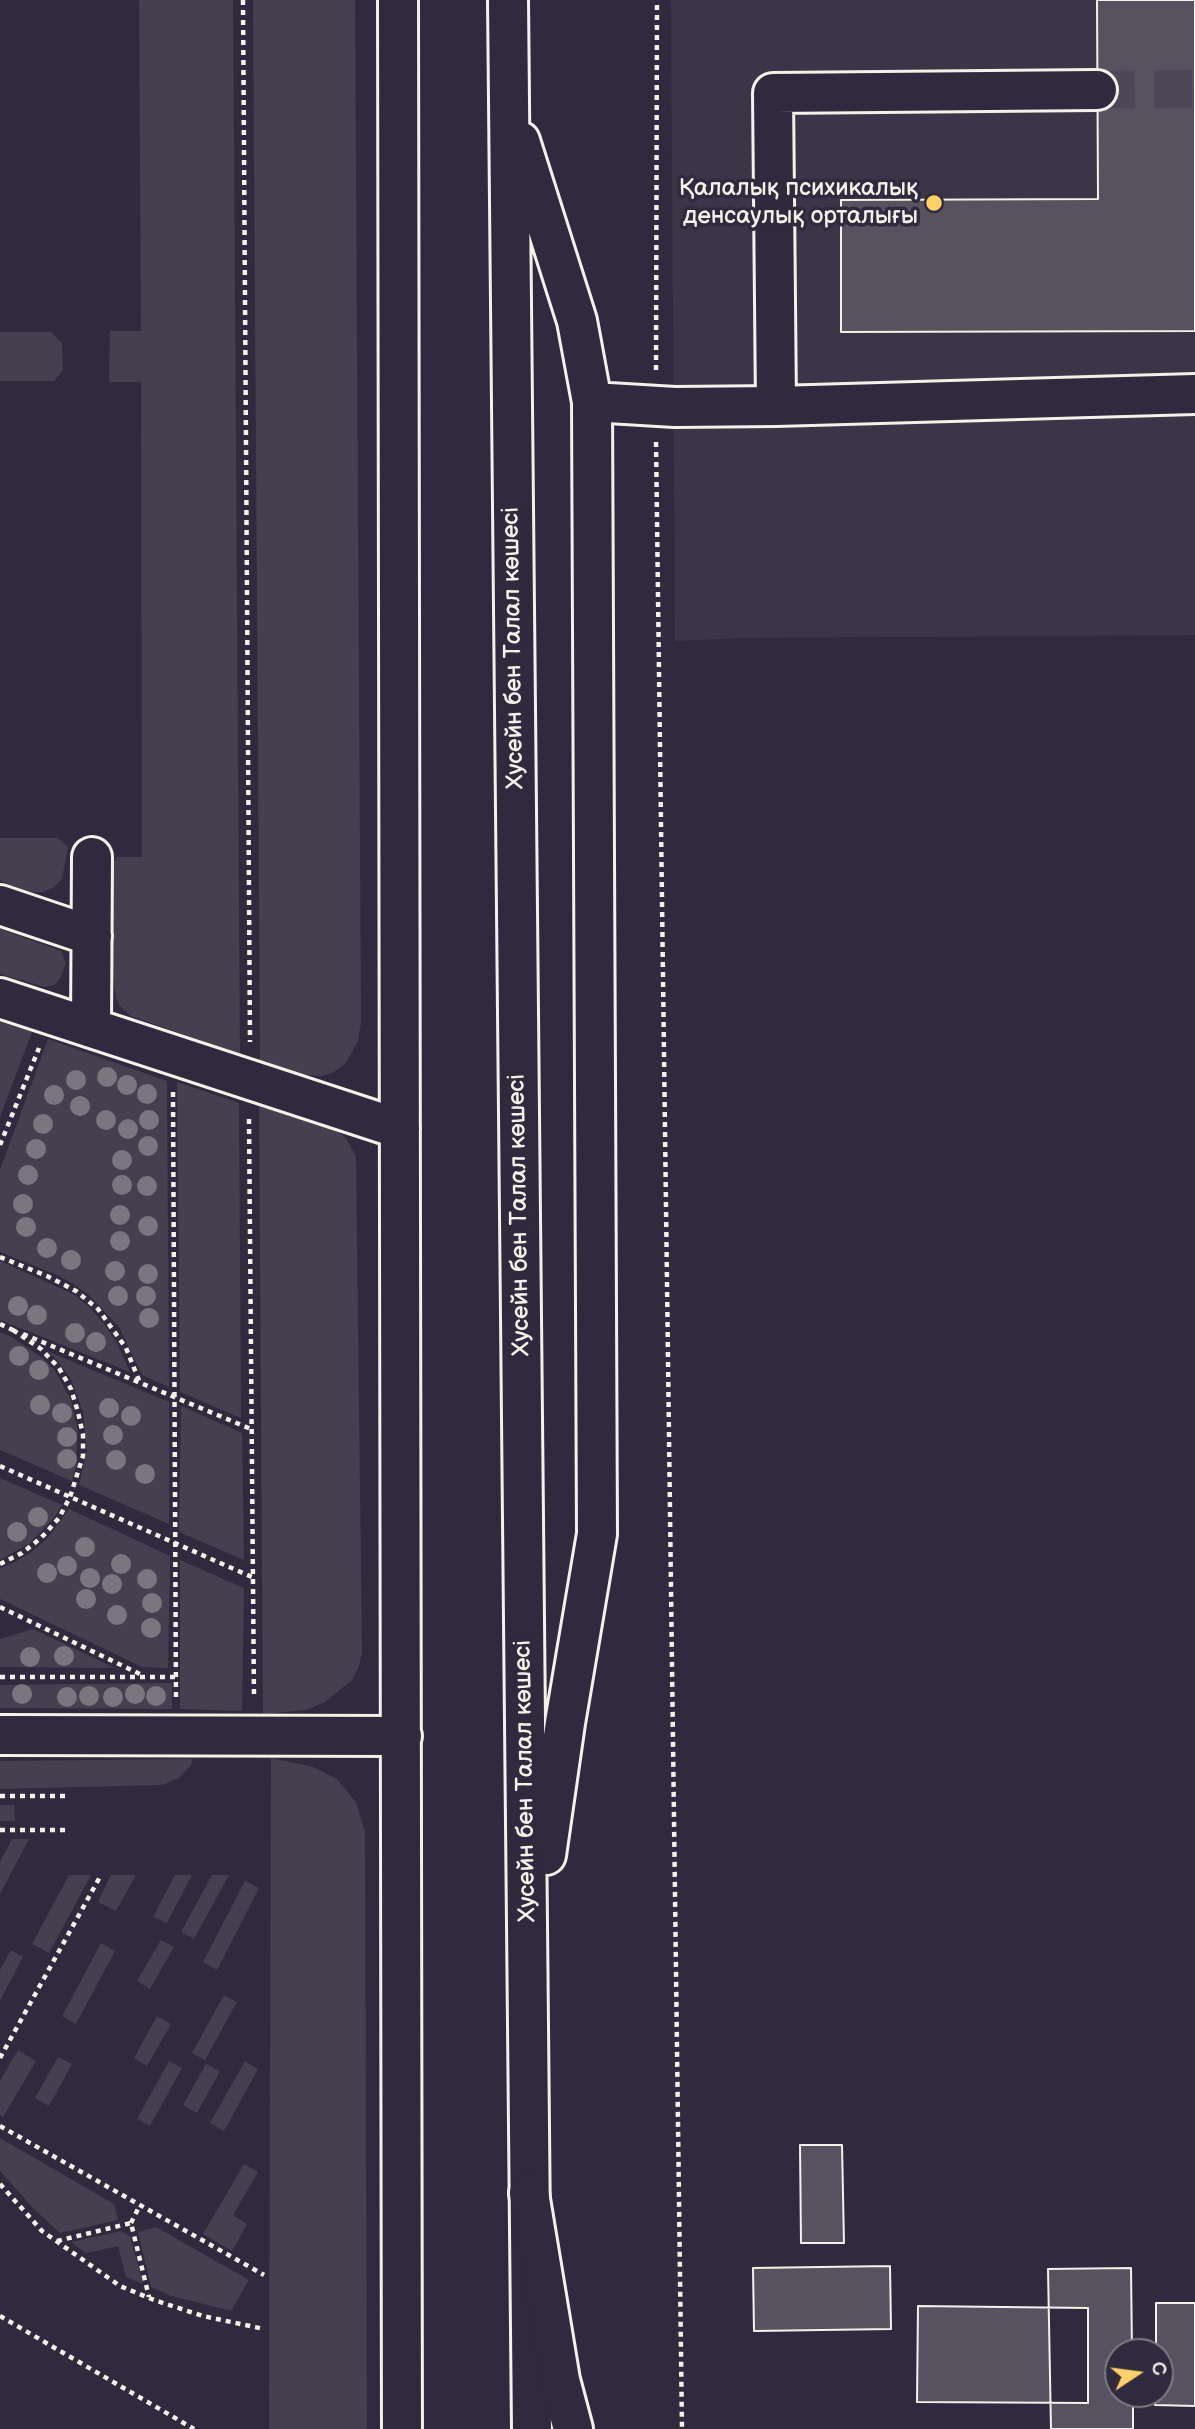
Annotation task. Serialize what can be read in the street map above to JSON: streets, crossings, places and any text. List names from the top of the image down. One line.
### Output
{"streets":{"street":["Хусейн бен Талал көшесі"]},"places":["Қалалық психикалық денсаулық орталығы"],"north":"right"}
